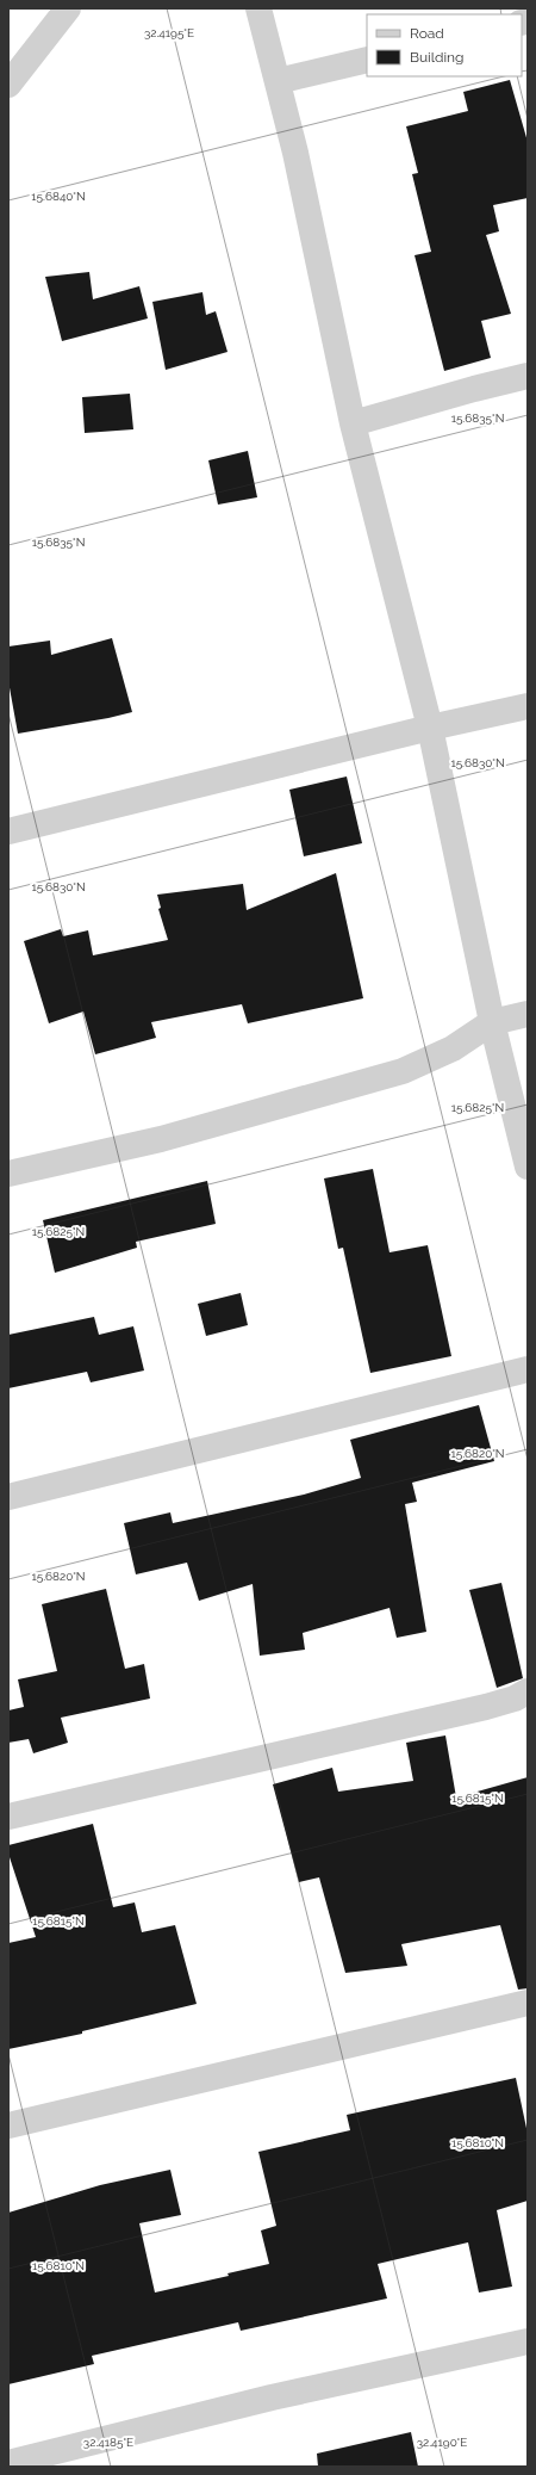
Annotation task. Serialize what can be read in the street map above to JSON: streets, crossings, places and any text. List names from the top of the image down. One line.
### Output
{"legend":["Road","Building"],"coordinates":["32.4195°E","15.6840°N","15.6835°N","15.6830°N","15.6825°N","15.6820°N","15.6815°N","15.6810°N","32.4185°E","32.4190°E"]}
